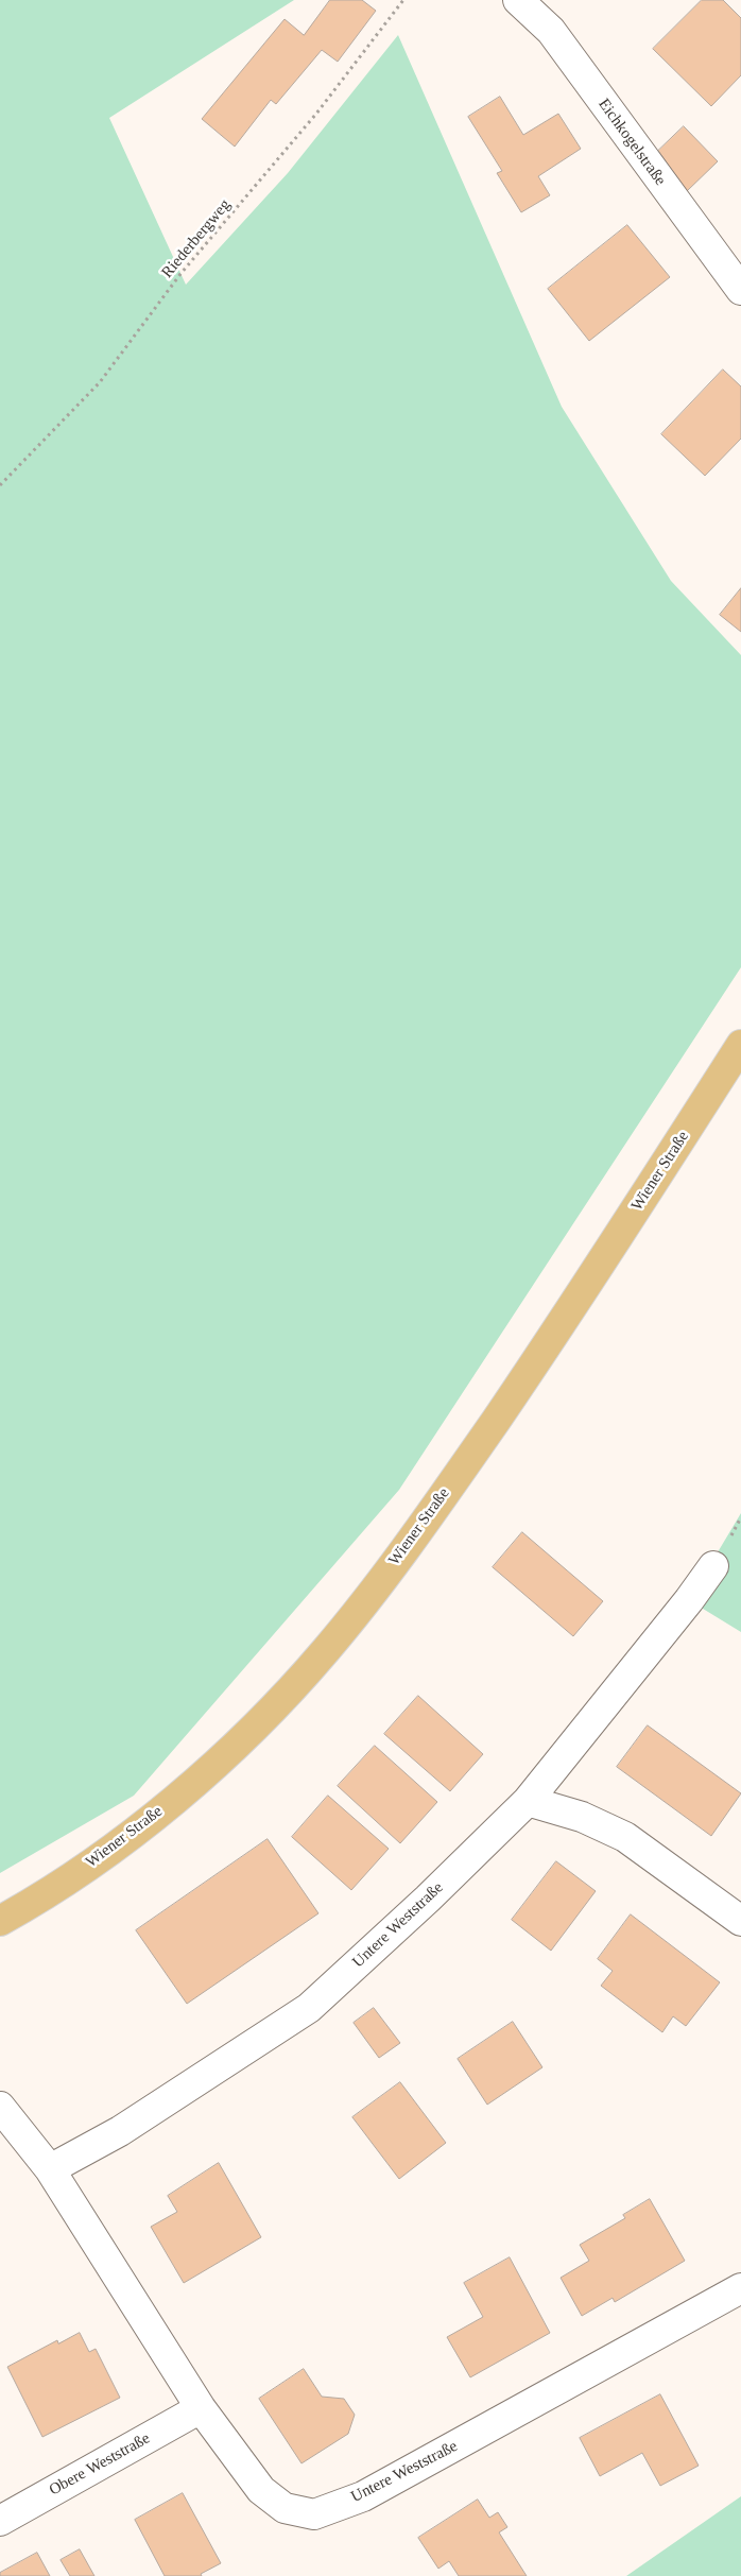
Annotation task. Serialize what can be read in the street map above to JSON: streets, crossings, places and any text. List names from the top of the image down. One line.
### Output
{"streets":{"main road":["Wiener Straße"],"street":["Eichkogelstraße","Untere Weststraße","Obere Weststraße"],"path":["Riederbergweg"]},"crossings":[["Untere Weststraße","Obere Weststraße"]]}
